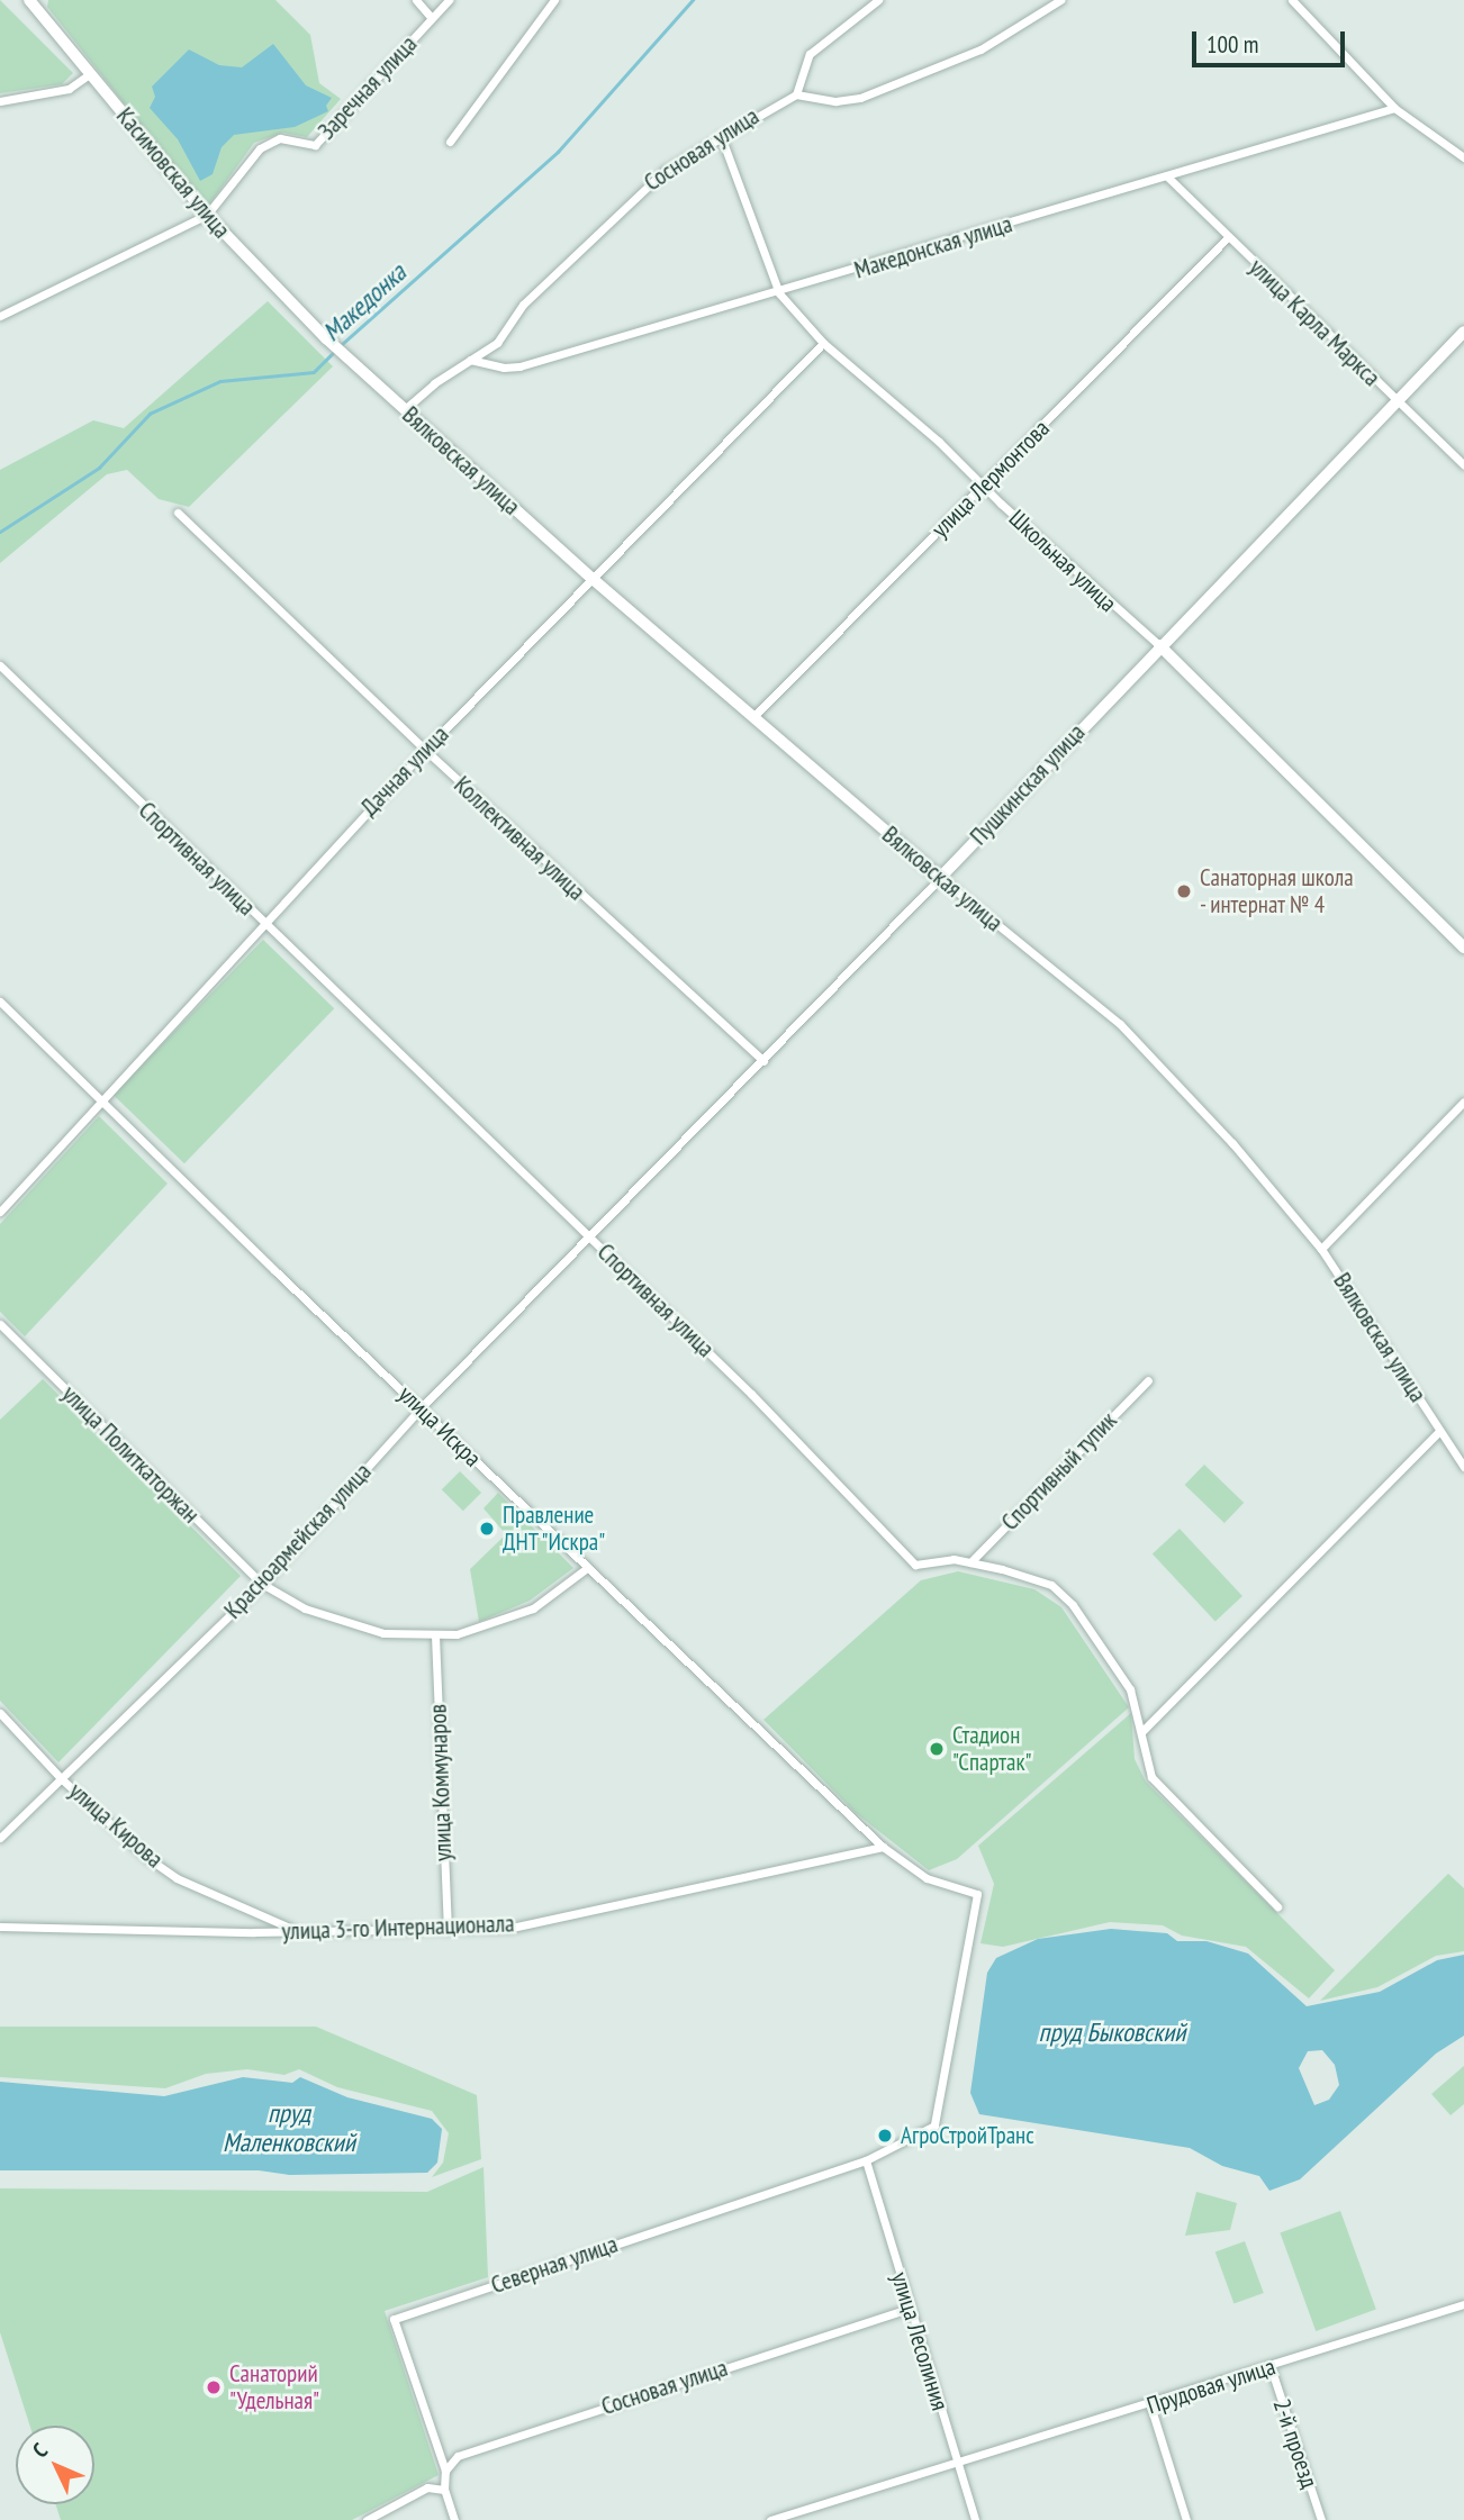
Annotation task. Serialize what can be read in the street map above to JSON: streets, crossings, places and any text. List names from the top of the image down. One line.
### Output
{"streets":{"main road":["Касимовская улица","Вялковская улица","Школьная улица","Пушкинская улица"],"street":["Заречная улица","Сосновая улица","Македонская улица","улица Карла Маркса","улица Лермонтова","Дачная улица","Коллективная улица","Спортивная улица","улица Искра","улица Политкаторжан","Спортивный тупик","Красноармейская улица","улица Коммунаров","улица Кирова","улица 3-го Интернационала","Северная улица","улица Лесолиния","Прудовая улица","2-й проезд"]},"crossings":[["Заречная улица","Касимовская улица"],["Сосновая улица","Македонская улица"],["Сосновая улица","Вялковская улица"],["Сосновая улица","Школьная улица"],["Сосновая улица","Северная улица"],["Сосновая улица","улица Лесолиния"],["Касимовская улица","Вялковская улица"],["Македонская улица","улица Карла Маркса"],["Македонская улица","Школьная улица"],["улица Карла Маркса","улица Лермонтова"],["улица Карла Маркса","Пушкинская улица"],["Вялковская улица","улица Лермонтова"],["Вялковская улица","Дачная улица"],["Вялковская улица","Пушкинская улица"],["улица Лермонтова","Школьная улица"],["Школьная улица","Дачная улица"],["Школьная улица","Пушкинская улица"],["Дачная улица","Коллективная улица"],["Дачная улица","Спортивная улица"],["Дачная улица","улица Искра"],["Пушкинская улица","Коллективная улица"],["Пушкинская улица","Спортивная улица"],["Пушкинская улица","Красноармейская улица"],["Спортивная улица","Спортивный тупик"],["Спортивная улица","Красноармейская улица"],["улица Искра","улица Политкаторжан"],["улица Искра","Красноармейская улица"],["улица Искра","улица 3-го Интернационала"],["улица Искра","Северная улица"],["улица Искра","улица Лесолиния"],["улица Политкаторжан","Красноармейская улица"],["улица Политкаторжан","улица Коммунаров"],["Красноармейская улица","улица Кирова"],["улица Коммунаров","улица 3-го Интернационала"],["улица Кирова","улица 3-го Интернационала"],["Северная улица","улица Лесолиния"],["улица Лесолиния","Прудовая улица"],["Прудовая улица","2-й проезд"]],"water":["Македонка","пруд Быковский","пруд Маленковский"],"places":["Санаторная школа - интернат № 4","Правление ДНТ \"Искра\"","Стадион \"Спартак\"","АгроСтройТранс","Санаторий \"Удельная\""],"scale_bar":"100 m","north":"top left"}
